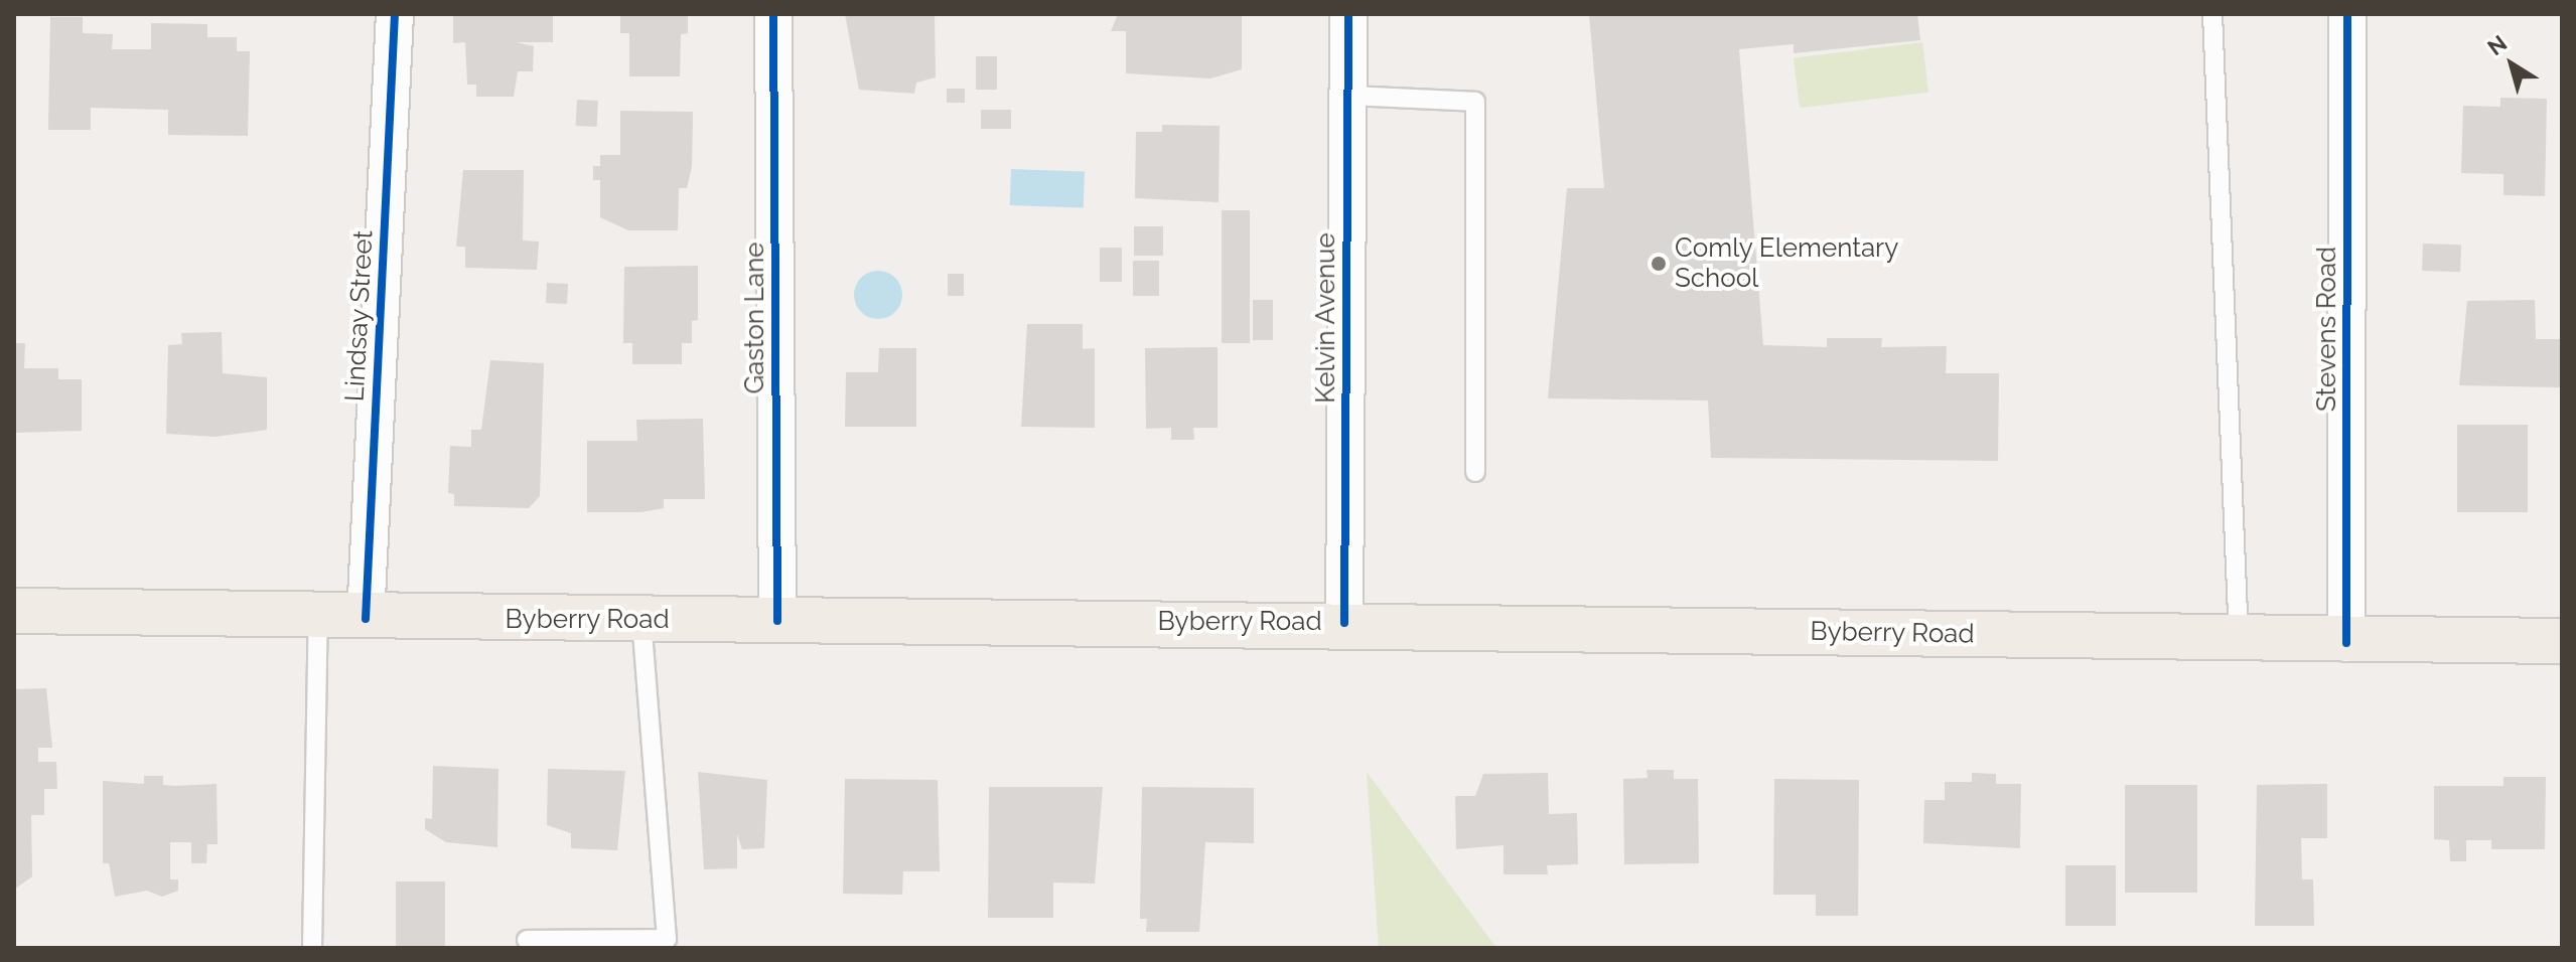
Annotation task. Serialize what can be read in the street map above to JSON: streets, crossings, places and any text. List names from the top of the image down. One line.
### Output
{"streets":{"main road":["Byberry Road"],"street":["Lindsay Street","Gaston Lane","Kelvin Avenue","Stevens Road"]},"crossings":[["Lindsay Street","Byberry Road"],["Gaston Lane","Byberry Road"],["Kelvin Avenue","Byberry Road"],["Stevens Road","Byberry Road"]],"places":["Comly Elementary School"],"north":"top left"}
